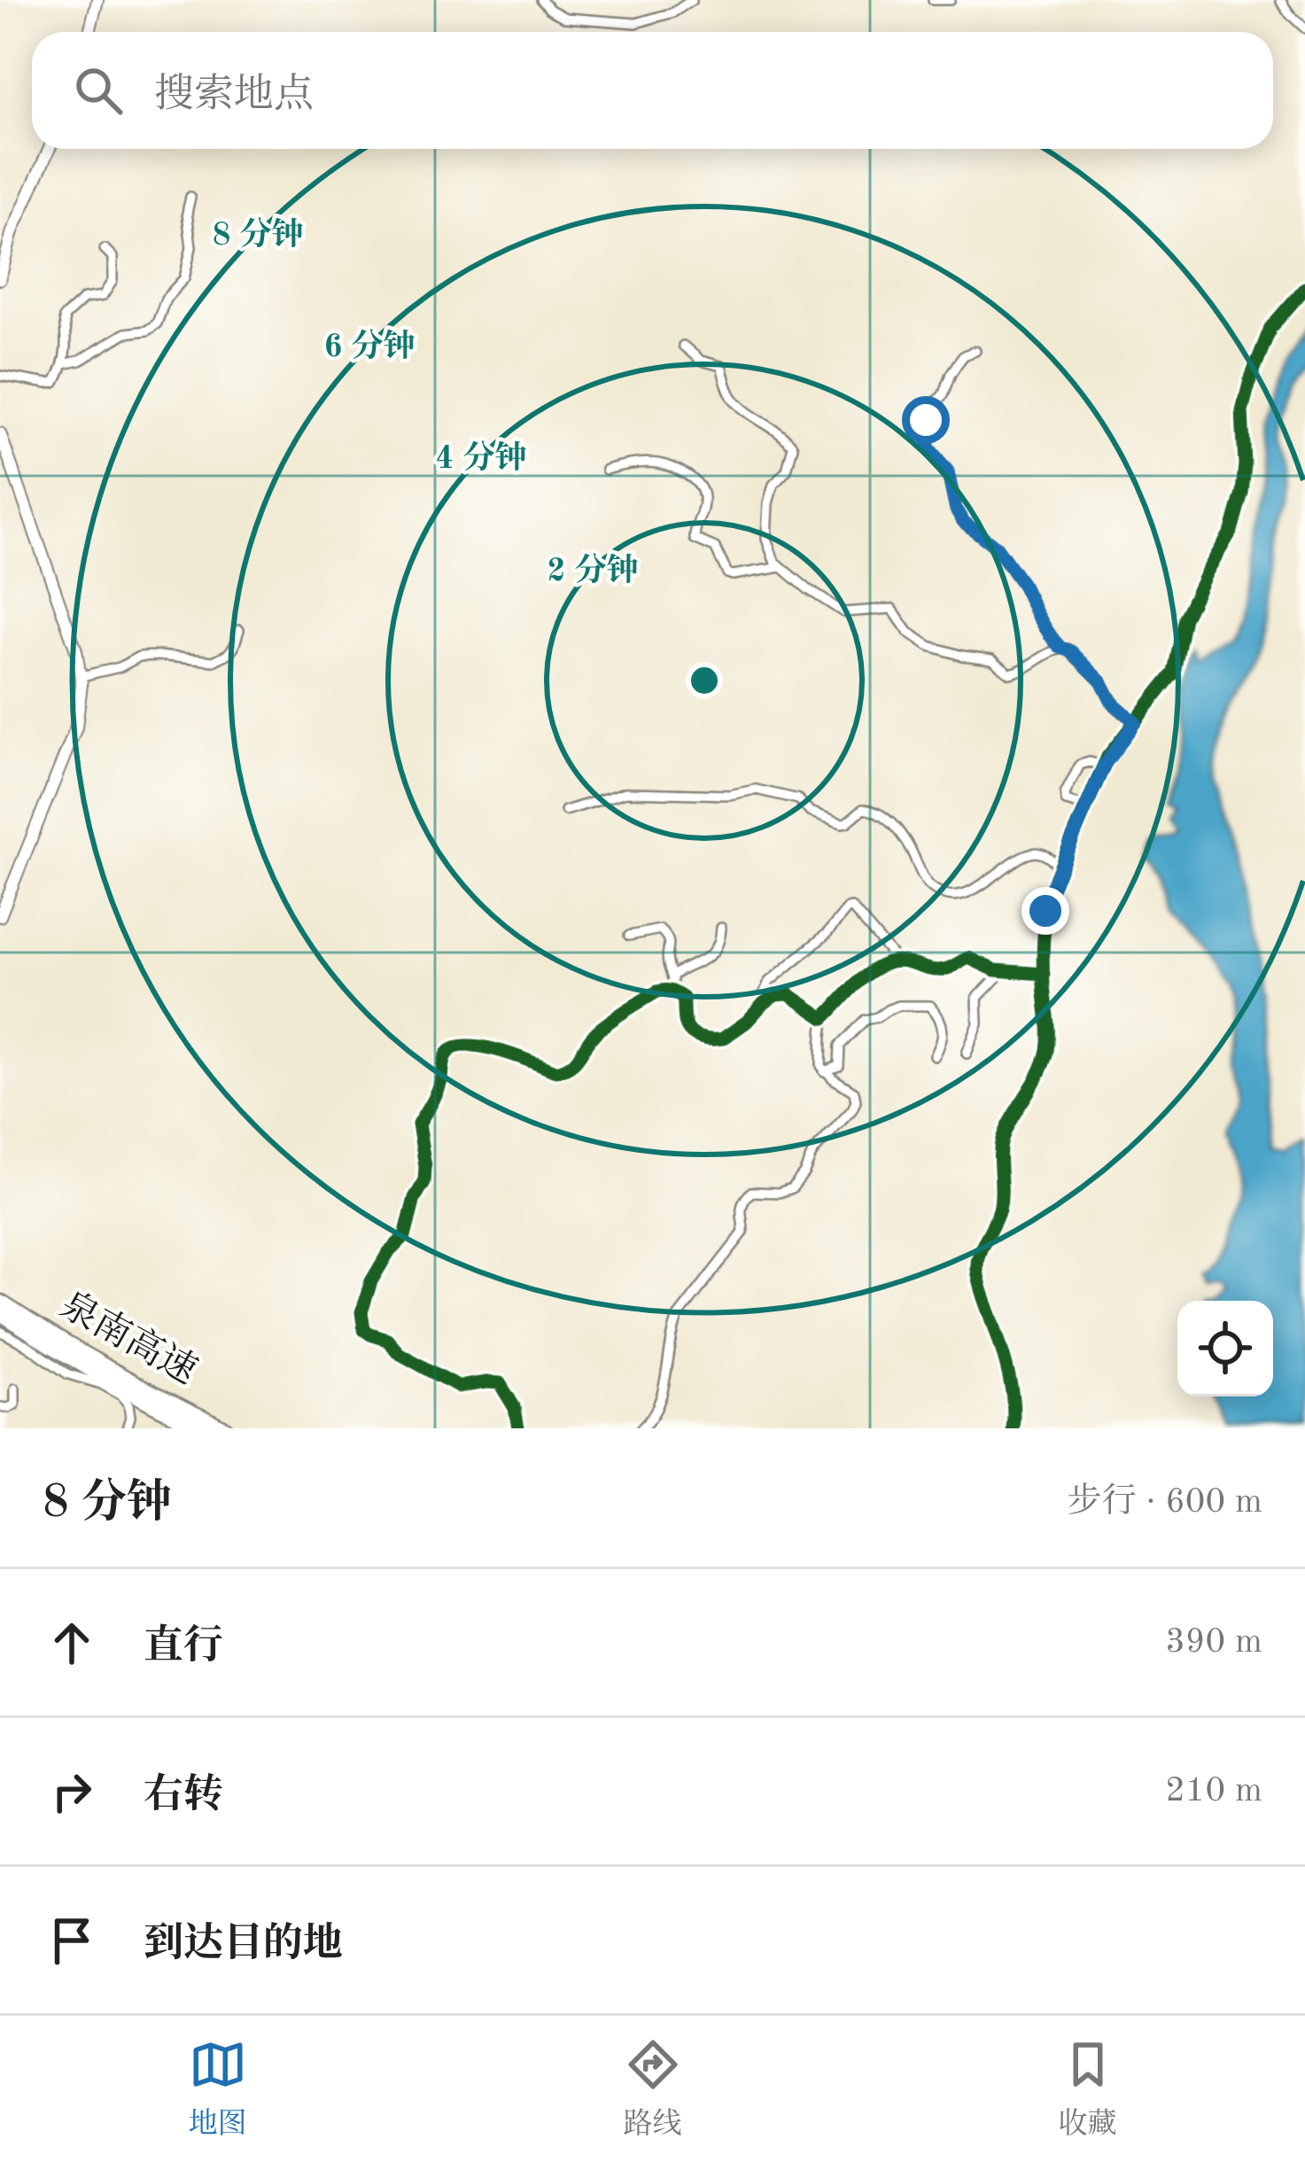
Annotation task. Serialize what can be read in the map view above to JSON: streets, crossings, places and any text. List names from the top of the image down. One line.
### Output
{"streets":{"highway":["泉南高速"]},"page":{"search":"搜索地点","heading":["8 分钟","步行 · 600 m"],"list":[["直行","390 m"],["右转","210 m"],"到达目的地"],"nav":["地图","路线","收藏"]},"rings":["8 分钟","6 分钟","4 分钟","2 分钟"]}
